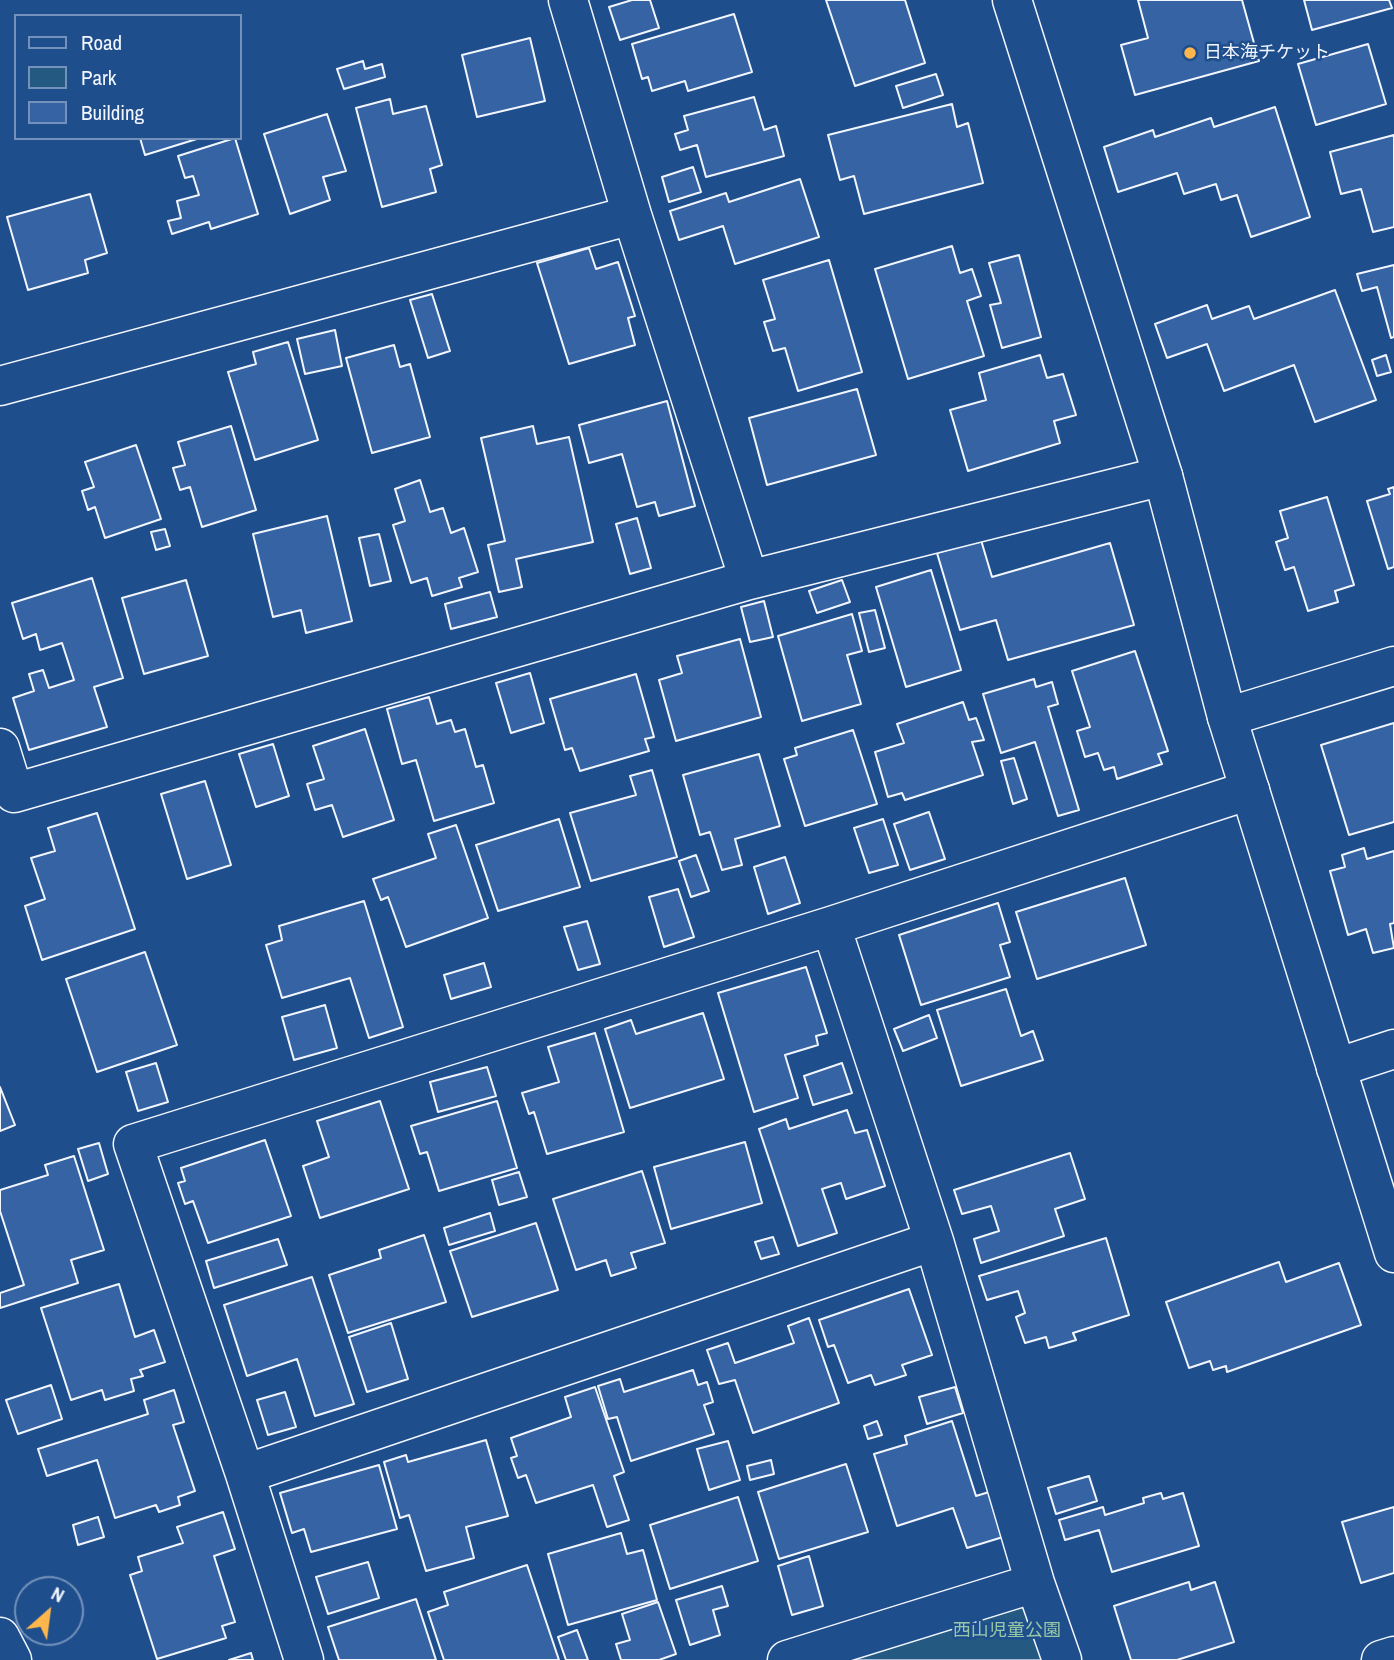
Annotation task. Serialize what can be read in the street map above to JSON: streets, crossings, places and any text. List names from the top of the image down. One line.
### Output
{"parks":["西山児童公園"],"places":["日本海チケット"],"legend":["Road","Park","Building"],"north":"top right"}
